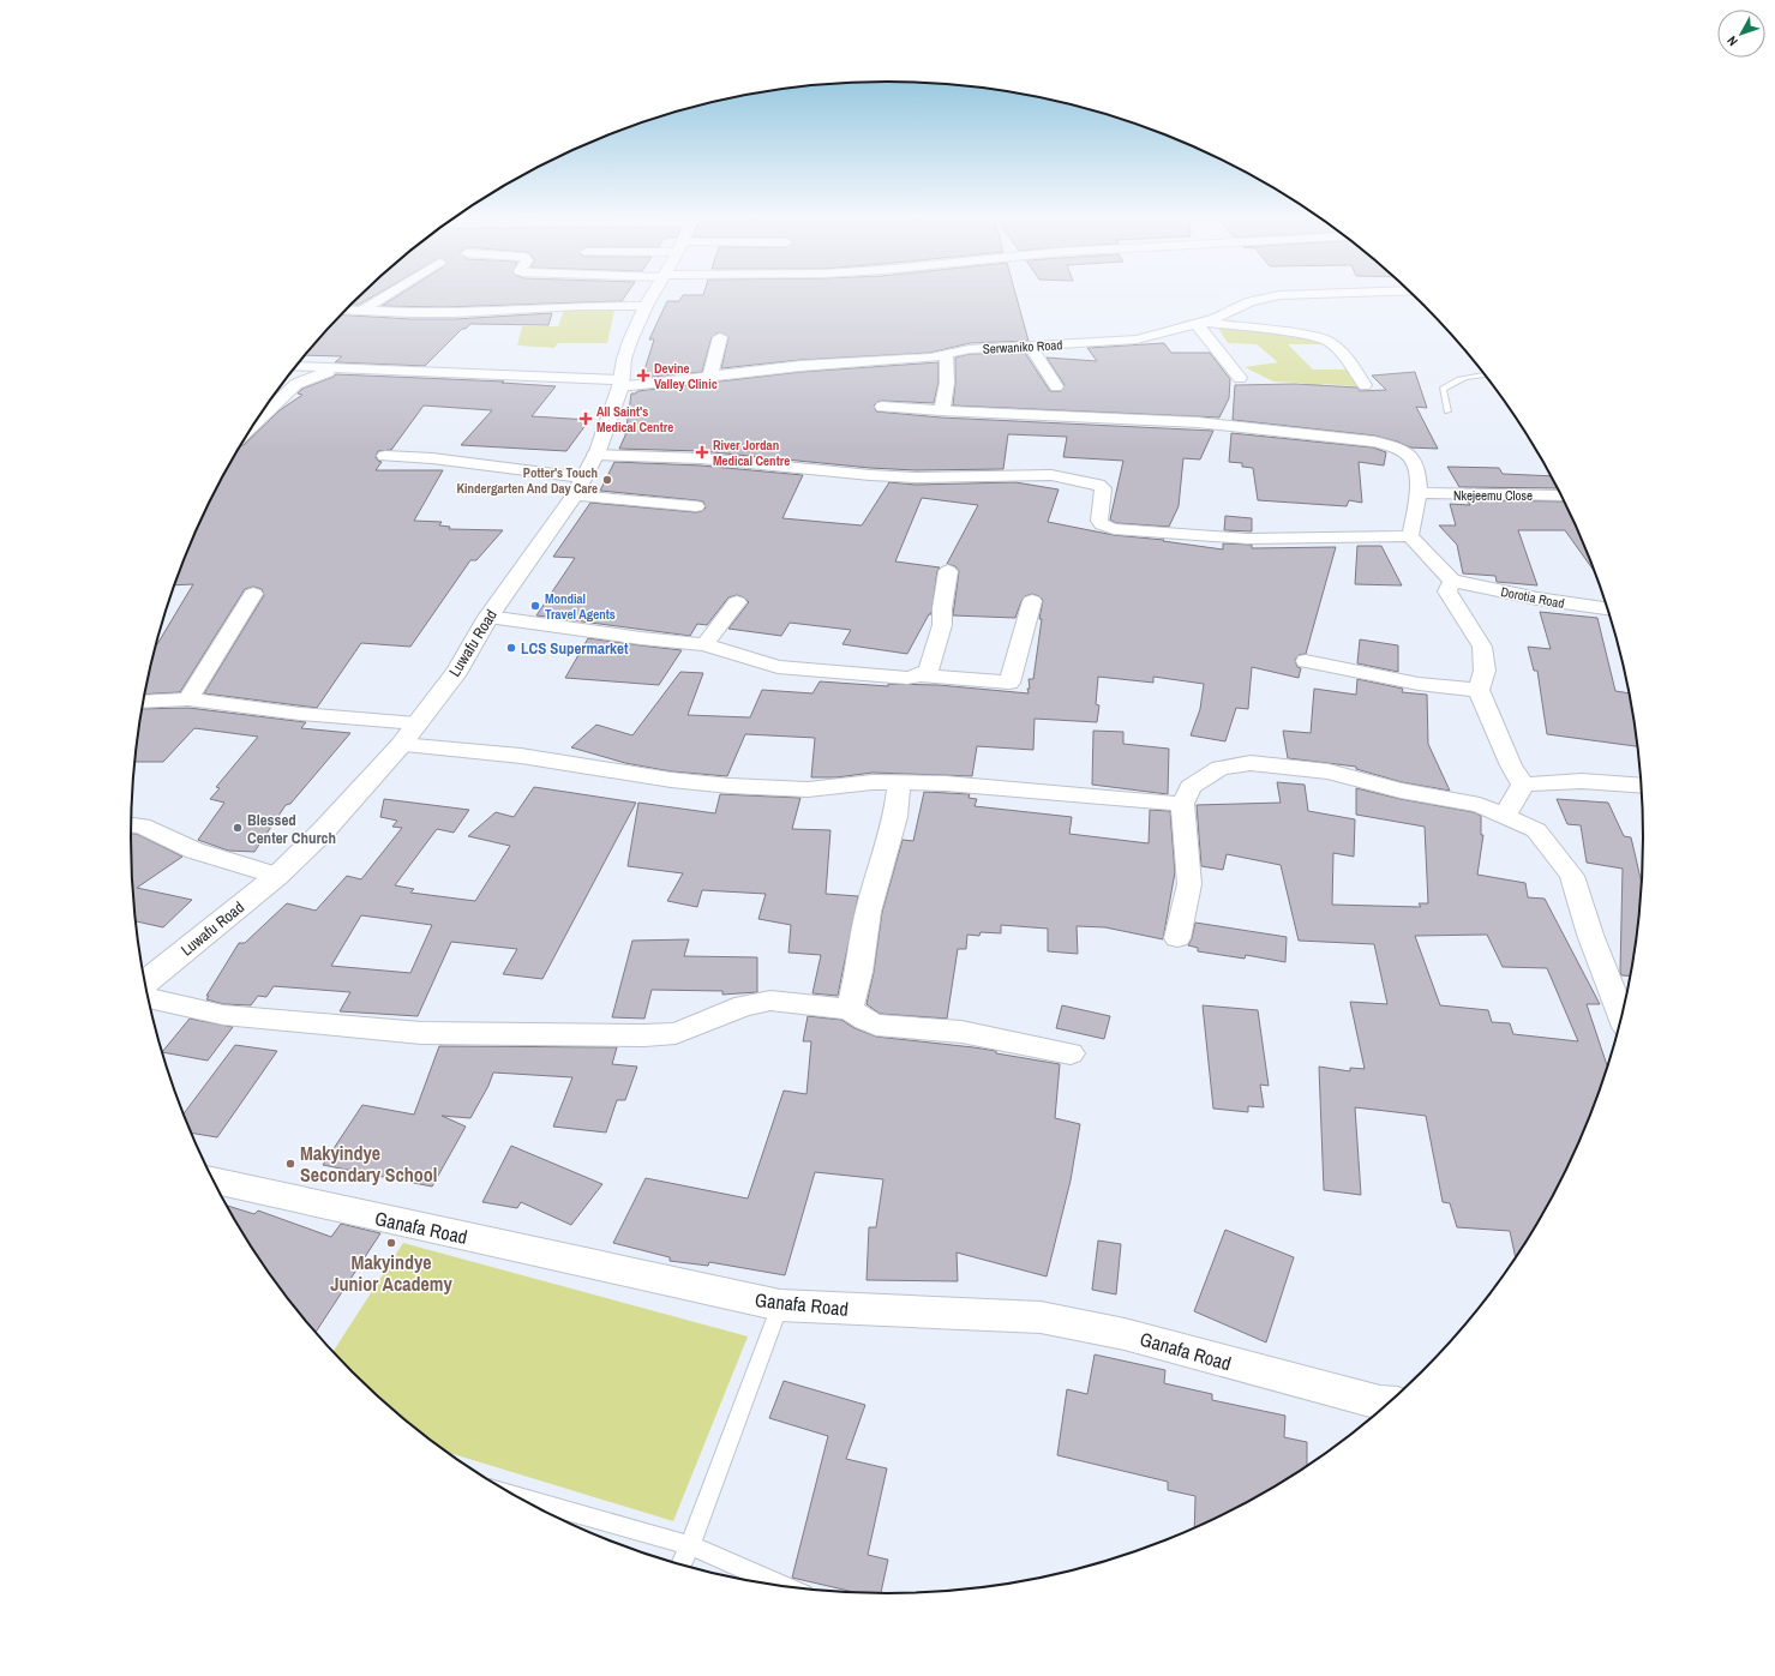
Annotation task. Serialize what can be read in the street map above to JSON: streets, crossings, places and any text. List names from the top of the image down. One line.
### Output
{"streets":{"street":["Serwaniko Road","Nkejeemu Close","Dorotia Road","Luwafu Road","Ganafa Road"]},"crossings":[["Serwaniko Road","Luwafu Road"]],"places":{"health":["Devine Valley Clinic","All Saint's Medical Centre","River Jordan Medical Centre"],"other":["Potter's Touch Kindergarten And Day Care","Mondial Travel Agents","LCS Supermarket","Blessed Center Church","Makyindye Secondary School","Makyindye Junior Academy"]},"north":"bottom left"}
